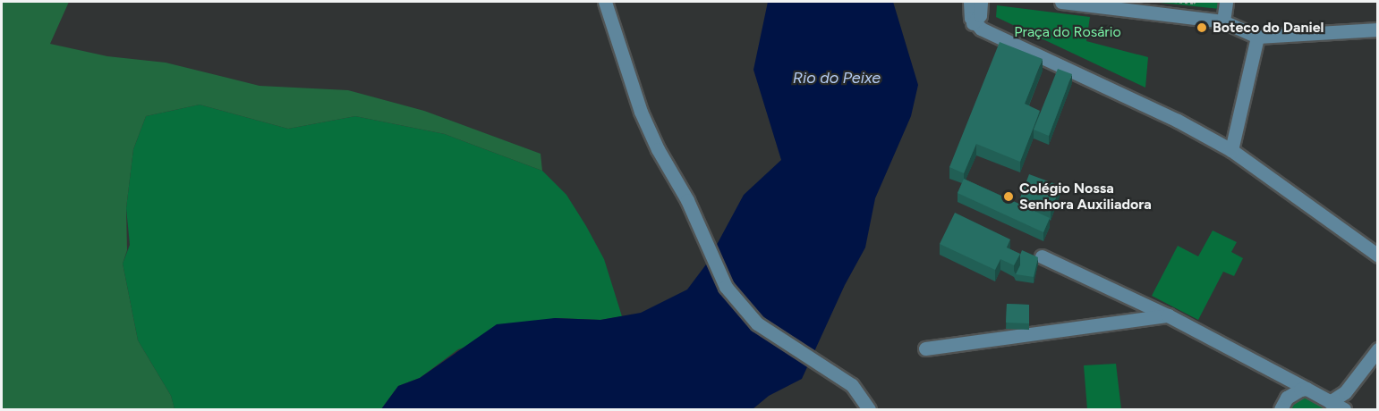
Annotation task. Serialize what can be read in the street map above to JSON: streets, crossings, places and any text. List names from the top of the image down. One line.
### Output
{"water":["Rio do Peixe"],"parks":["Praça do Rosário"],"places":["Boteco do Daniel","Colégio Nossa Senhora Auxiliadora"]}
